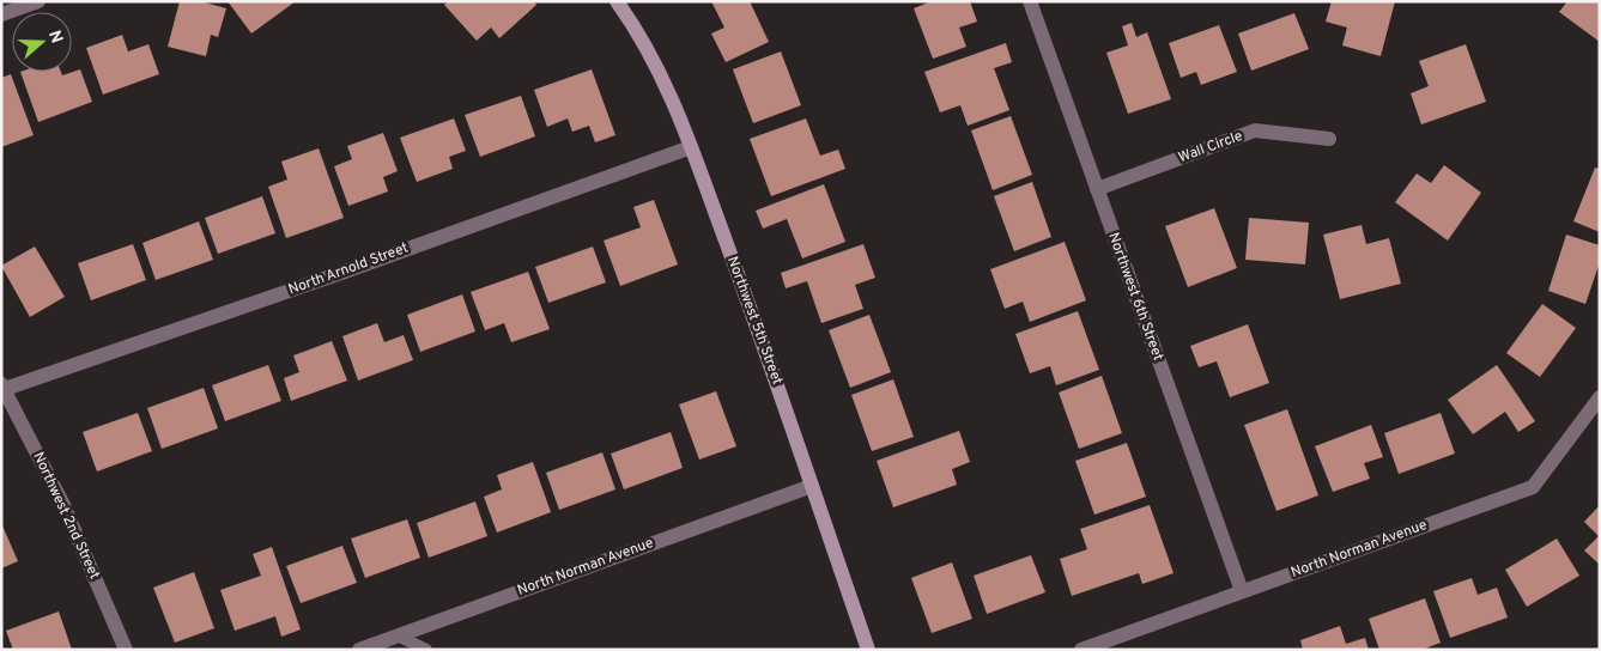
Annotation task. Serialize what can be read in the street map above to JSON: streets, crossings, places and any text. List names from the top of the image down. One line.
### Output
{"streets":{"street":["Wall Circle","North Arnold Street","Northwest 6th Street","Northwest 5th Street","Northwest 2nd Street","North Norman Avenue"]},"crossings":[["Wall Circle","Northwest 6th Street"],["North Arnold Street","Northwest 5th Street"],["North Arnold Street","Northwest 2nd Street"],["Northwest 6th Street","North Norman Avenue"],["Northwest 5th Street","North Norman Avenue"]],"north":"right"}
